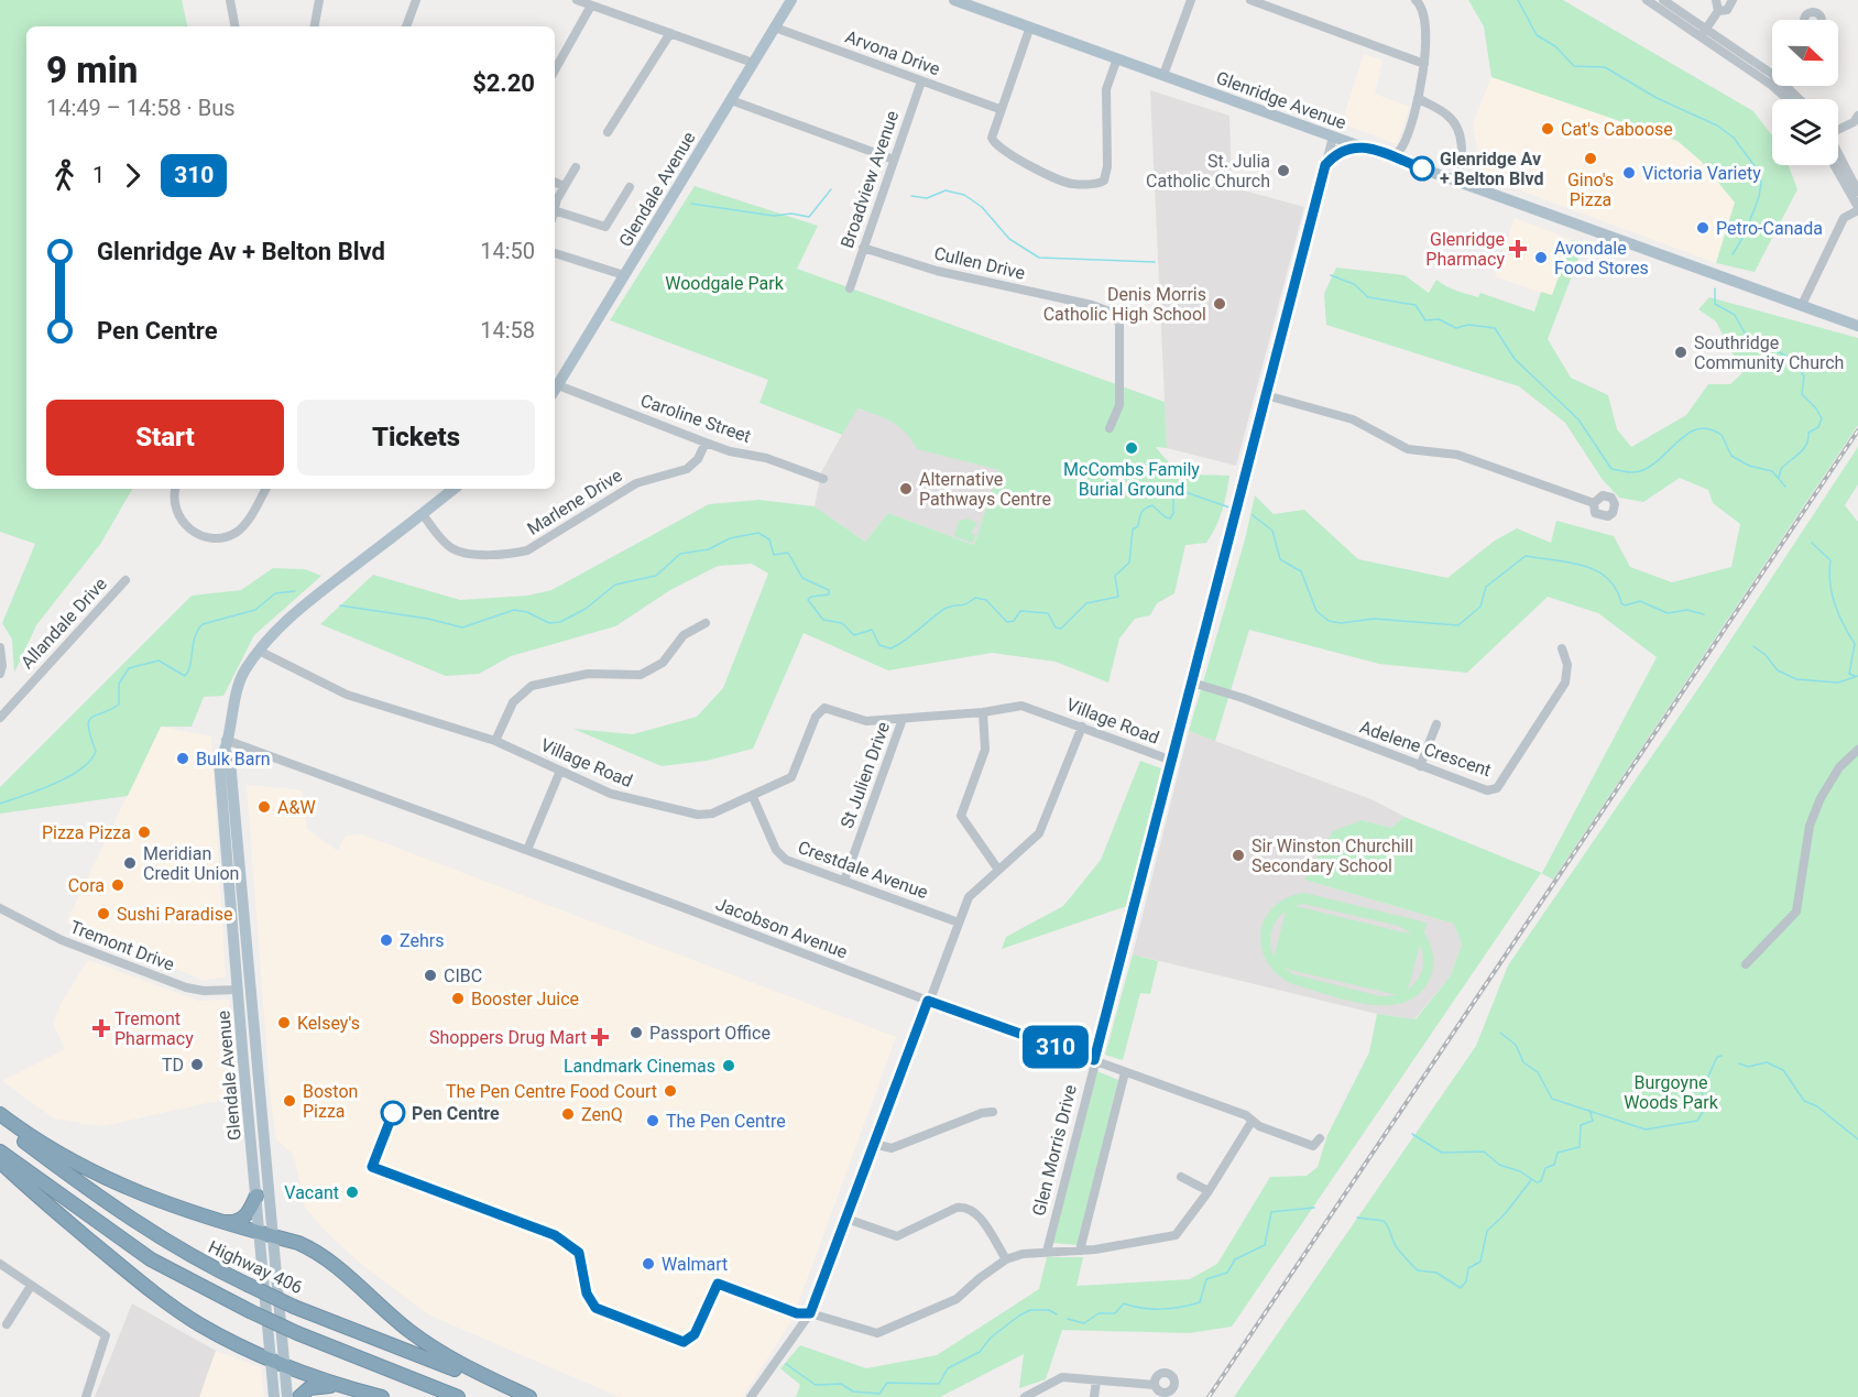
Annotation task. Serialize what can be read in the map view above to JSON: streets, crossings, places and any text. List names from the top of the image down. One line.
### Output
{"streets":{"highway":["Highway 406"],"main road":["Glenridge Avenue","Glendale Avenue"],"street":["Arvona Drive","Broadview Avenue","Cullen Drive","Caroline Street","Marlene Drive","Allandale Drive","Village Road","Adelene Crescent","St Julien Drive","Crestdale Avenue","Jacobson Avenue","Tremont Drive","Glen Morris Drive"]},"crossings":[["Arvona Drive","Broadview Avenue"],["Arvona Drive","Glendale Avenue"],["Glenridge Avenue","Glen Morris Drive"],["Broadview Avenue","Cullen Drive"],["Glendale Avenue","Caroline Street"],["Glendale Avenue","Marlene Drive"],["Glendale Avenue","Village Road"],["Glendale Avenue","Jacobson Avenue"],["Glendale Avenue","Tremont Drive"],["Caroline Street","Marlene Drive"],["Village Road","St Julien Drive"],["Village Road","Crestdale Avenue"],["Village Road","Glen Morris Drive"],["Adelene Crescent","Glen Morris Drive"],["St Julien Drive","Crestdale Avenue"],["Jacobson Avenue","Glen Morris Drive"]],"parks":["Woodgale Park","Burgoyne Woods Park"],"places":{"other":["Cat's Caboose","Gino's Pizza","Glenridge Av + Belton Blvd","St. Julia Catholic Church","Victoria Variety","Petro-Canada","Avondale Food Stores","Denis Morris Catholic High School","Southridge Community Church","McCombs Family Burial Ground","Alternative Pathways Centre","Bulk Barn","A&W","Pizza Pizza","Sir Winston Churchill Secondary School","Meridian Credit Union","Cora","Sushi Paradise","Zehrs","CIBC","Booster Juice","Kelsey's","Passport Office","TD","Landmark Cinemas","The Pen Centre Food Court","Boston Pizza","Pen Centre","ZenQ","The Pen Centre","Vacant","Walmart"],"health":["Glenridge Pharmacy","Tremont Pharmacy","Shoppers Drug Mart"]},"lines":["bus line 310"],"north":"right","page":{"on_map":"310","heading":["9 min","14:49 – 14:58 · Bus","$2.20"],"legs":["1","310"],"list":[{"name":"Glenridge Av + Belton Blvd","value":"14:50"},{"name":"Pen Centre","value":"14:58"}],"buttons":["Start","Tickets"]}}
